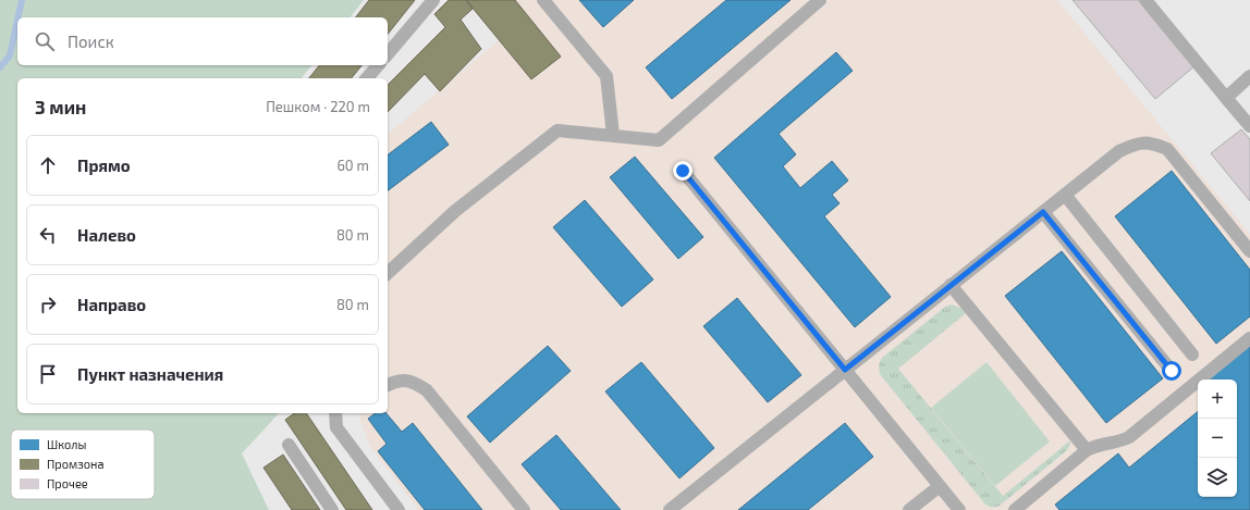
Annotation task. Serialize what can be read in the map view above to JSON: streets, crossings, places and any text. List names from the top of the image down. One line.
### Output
{"legend":["Школы","Промзона","Прочее"],"page":{"search":"Поиск","heading":["3 мин","Пешком · 220 m"],"list":[["Прямо","60 m"],["Налево","80 m"],["Направо","80 m"],"Пункт назначения"],"map_buttons":["+","−"]}}
